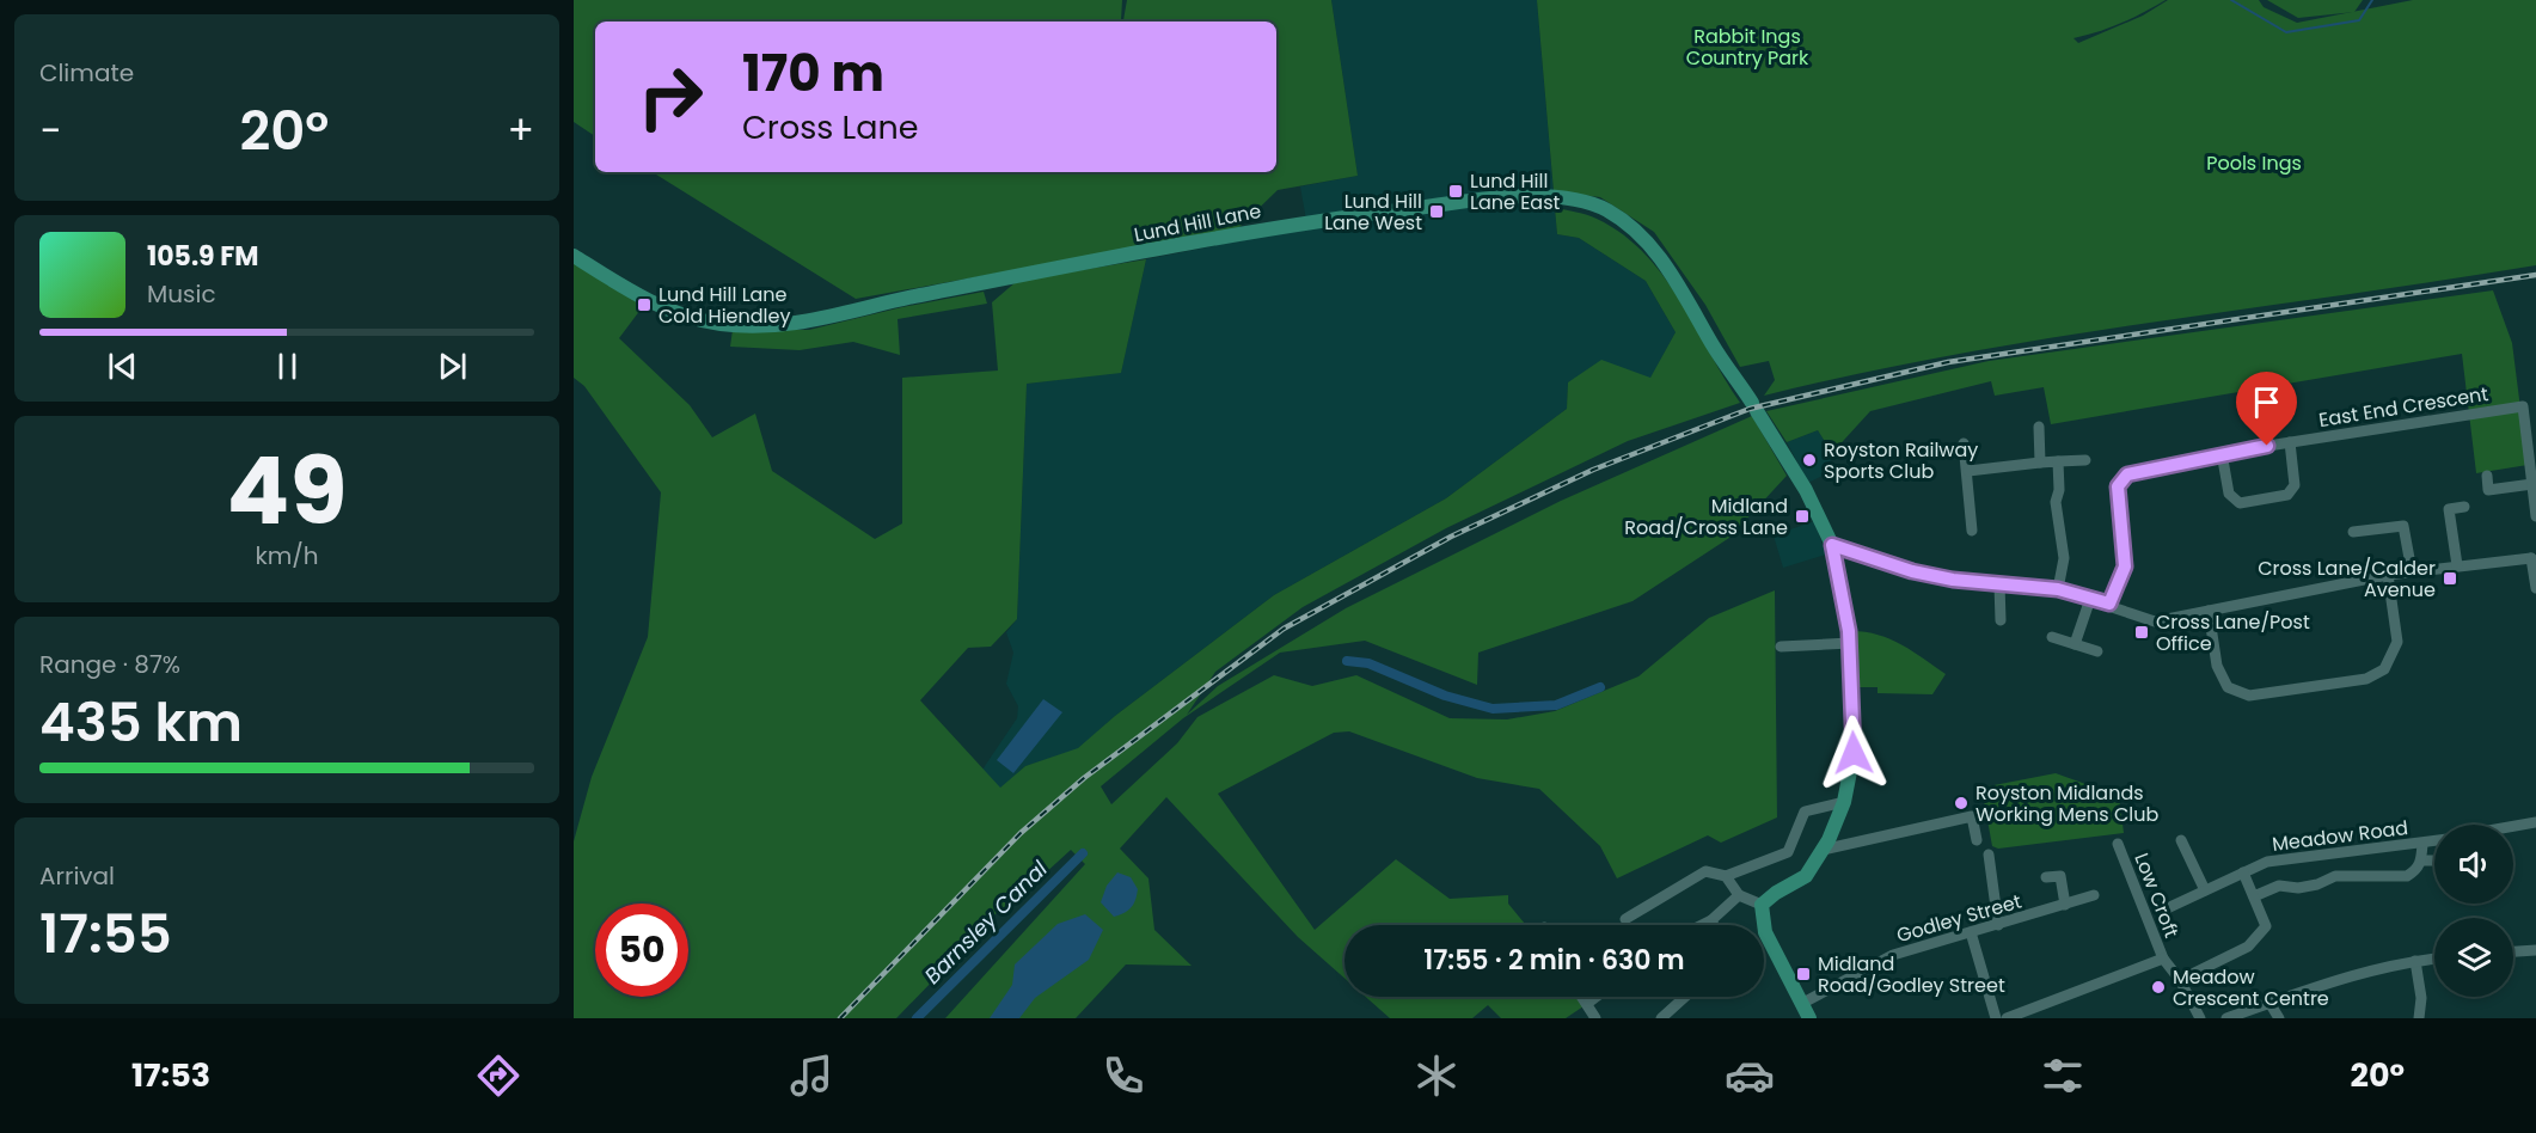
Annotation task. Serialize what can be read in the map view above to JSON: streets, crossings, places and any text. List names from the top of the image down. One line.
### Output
{"streets":{"main road":["Lund Hill Lane"],"street":["East End Crescent","Meadow Road","Low Croft","Godley Street"]},"water":["Barnsley Canal"],"parks":["Rabbit Ings Country Park","Pools Ings"],"places":{"transit":["Lund Hill Lane East","Lund Hill Lane West","Lund Hill Lane Cold Hiendley","Midland Road/Cross Lane","Cross Lane/Calder Avenue","Cross Lane/Post Office","Midland Road/Godley Street"],"other":["Royston Railway Sports Club","Royston Midlands Working Mens Club","Meadow Crescent Centre"]},"page":{"tile":["Climate",["49","km/h"],["Range · 87%","435 km"],["Arrival","17:55"]],"turn":["170 m","Cross Lane"],"heat":["−","20°","+"],"song":["105.9 FM","Music"],"limit":"50","trip":"17:55 · 2 min · 630 m","tabs":["17:53","20°"]}}
